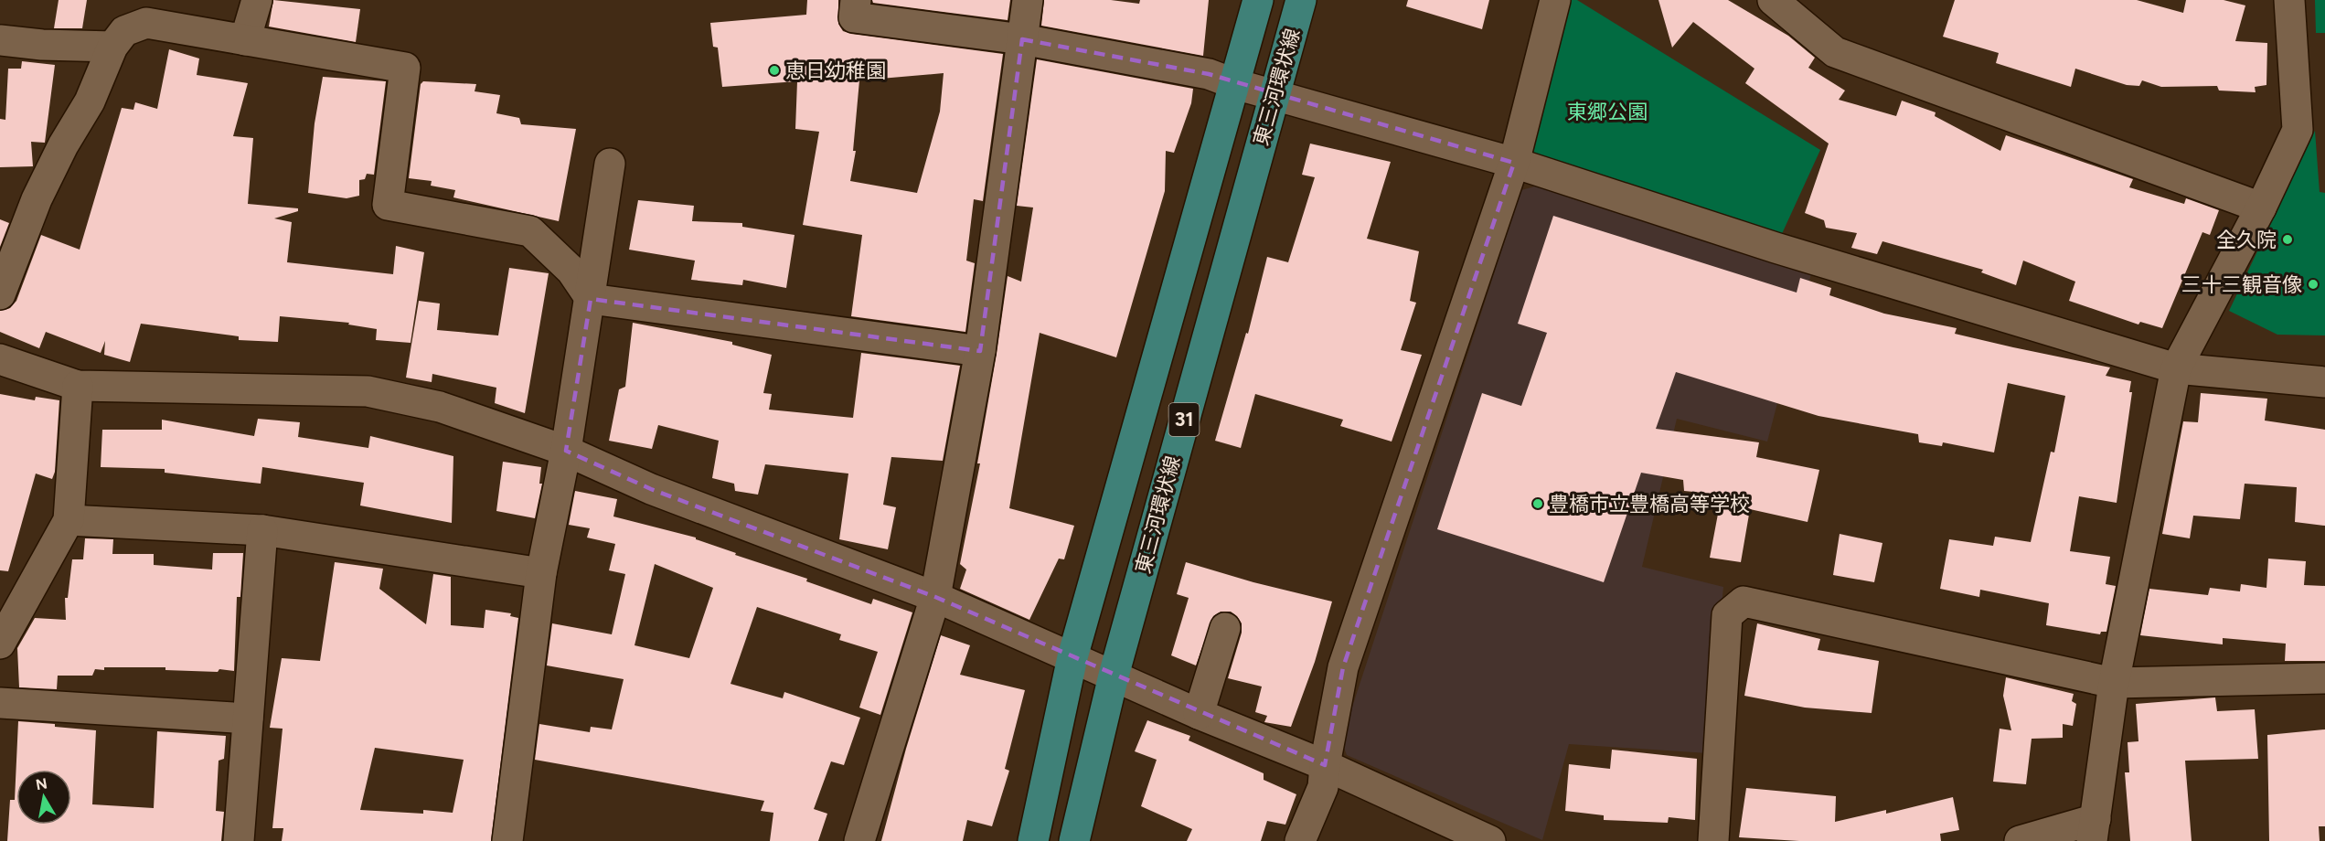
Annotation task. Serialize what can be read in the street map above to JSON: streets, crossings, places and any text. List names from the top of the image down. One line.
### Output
{"streets":{"main road":["東三河環状線","31"]},"parks":["東郷公園"],"places":["恵日幼稚園","全久院","三十三観音像","豊橋市立豊橋高等学校"],"north":"top"}
